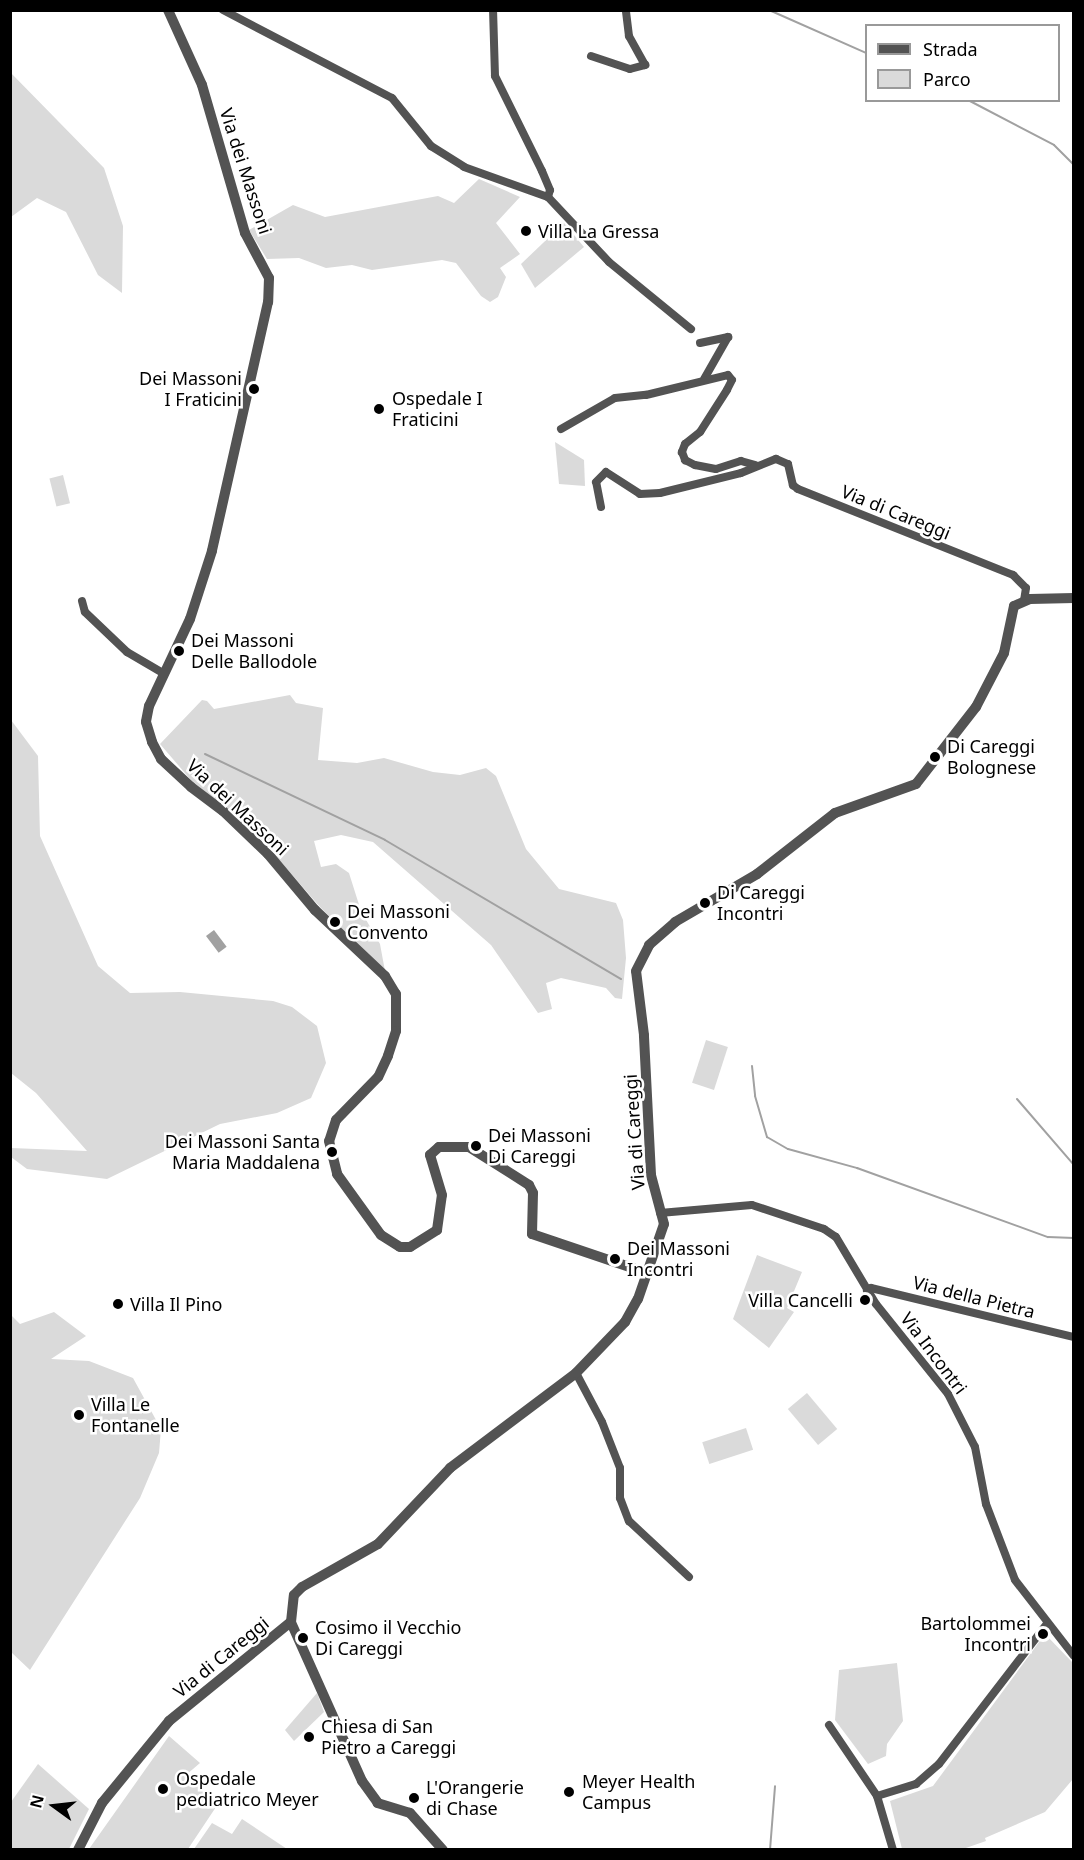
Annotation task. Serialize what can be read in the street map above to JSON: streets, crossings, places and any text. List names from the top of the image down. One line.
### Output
{"streets":{"street":["Via dei Massoni","Via di Careggi","Via della Pietra","Via Incontri"]},"crossings":[["Via dei Massoni","Via di Careggi"],["Via di Careggi","Via Incontri"],["Via della Pietra","Via Incontri"]],"places":["Villa La Gressa","Dei Massoni I Fraticini","Ospedale I Fraticini","Dei Massoni Delle Ballodole","Di Careggi Bolognese","Di Careggi Incontri","Dei Massoni Convento","Dei Massoni Di Careggi","Dei Massoni Santa Maria Maddalena","Dei Massoni Incontri","Villa Cancelli","Villa Il Pino","Villa Le Fontanelle","Bartolommei Incontri","Cosimo il Vecchio Di Careggi","Chiesa di San Pietro a Careggi","Ospedale pediatrico Meyer","Meyer Health Campus","L'Orangerie di Chase"],"legend":["Strada","Parco"],"north":"left"}
